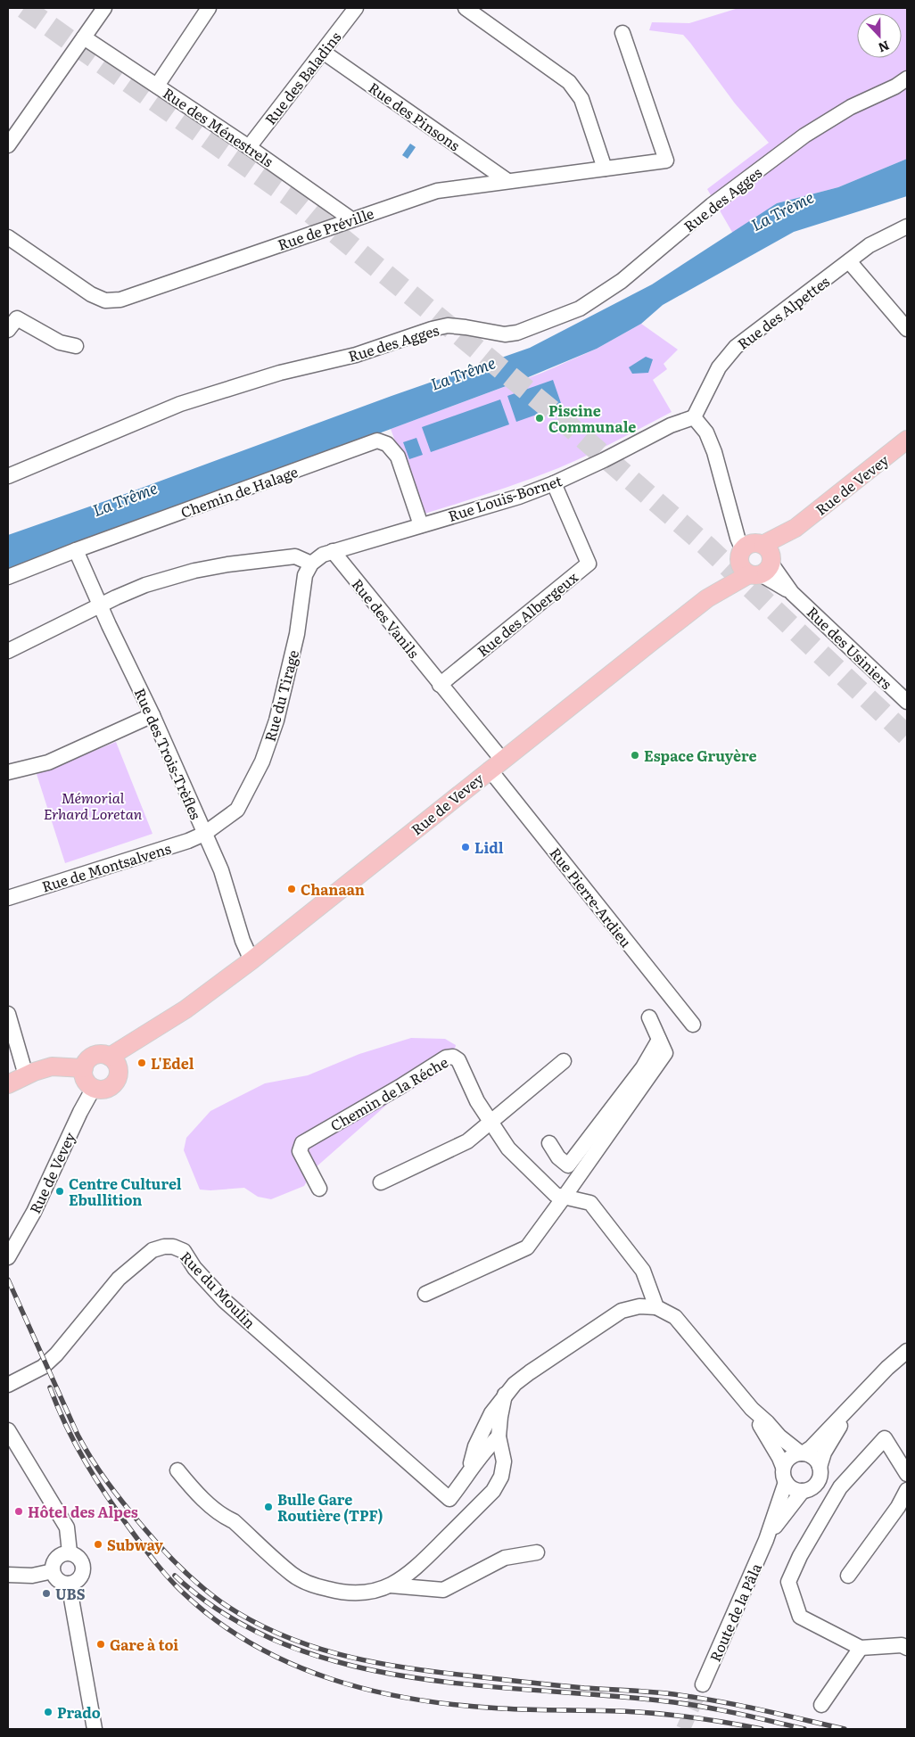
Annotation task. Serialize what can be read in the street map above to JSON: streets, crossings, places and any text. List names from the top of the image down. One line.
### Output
{"streets":{"main road":["Rue de Vevey"],"street":["Rue des Baladins","Rue des Pinsons","Rue des Ménestrels","Rue des Agges","Rue de Préville","Rue des Alpettes","Chemin de Halage","Rue Louis-Bornet","Rue des Albergeux","Rue des Vanils","Rue des Usiniers","Rue du Tirage","Rue des Trois-Trèfles","Rue de Montsalvens","Rue Pierre-Ardieu","Chemin de la Réche","Rue du Moulin","Route de la Pâla"]},"crossings":[["Rue des Baladins","Rue des Pinsons"],["Rue des Baladins","Rue des Ménestrels"],["Rue des Pinsons","Rue de Préville"],["Rue des Ménestrels","Rue de Préville"],["Rue des Alpettes","Rue Louis-Bornet"],["Rue de Vevey","Rue des Vanils"],["Rue de Vevey","Rue des Usiniers"],["Rue de Vevey","Rue des Trois-Trèfles"],["Rue de Vevey","Rue Pierre-Ardieu"],["Chemin de Halage","Rue Louis-Bornet"],["Chemin de Halage","Rue des Trois-Trèfles"],["Rue Louis-Bornet","Rue des Albergeux"],["Rue Louis-Bornet","Rue des Vanils"],["Rue Louis-Bornet","Rue du Tirage"],["Rue des Albergeux","Rue des Vanils"],["Rue des Vanils","Rue Pierre-Ardieu"],["Rue du Tirage","Rue des Trois-Trèfles"],["Rue du Tirage","Rue de Montsalvens"],["Rue des Trois-Trèfles","Rue de Montsalvens"]],"water":["La Trême"],"parks":["Mémorial Erhard Loretan"],"places":["Piscine Communale","Espace Gruyère","Lidl","Chanaan","L'Edel","Centre Culturel Ebullition","Bulle Gare Routière (TPF)","Hôtel des Alpes","Subway","UBS","Gare à toi","Prado"],"north":"bottom"}
